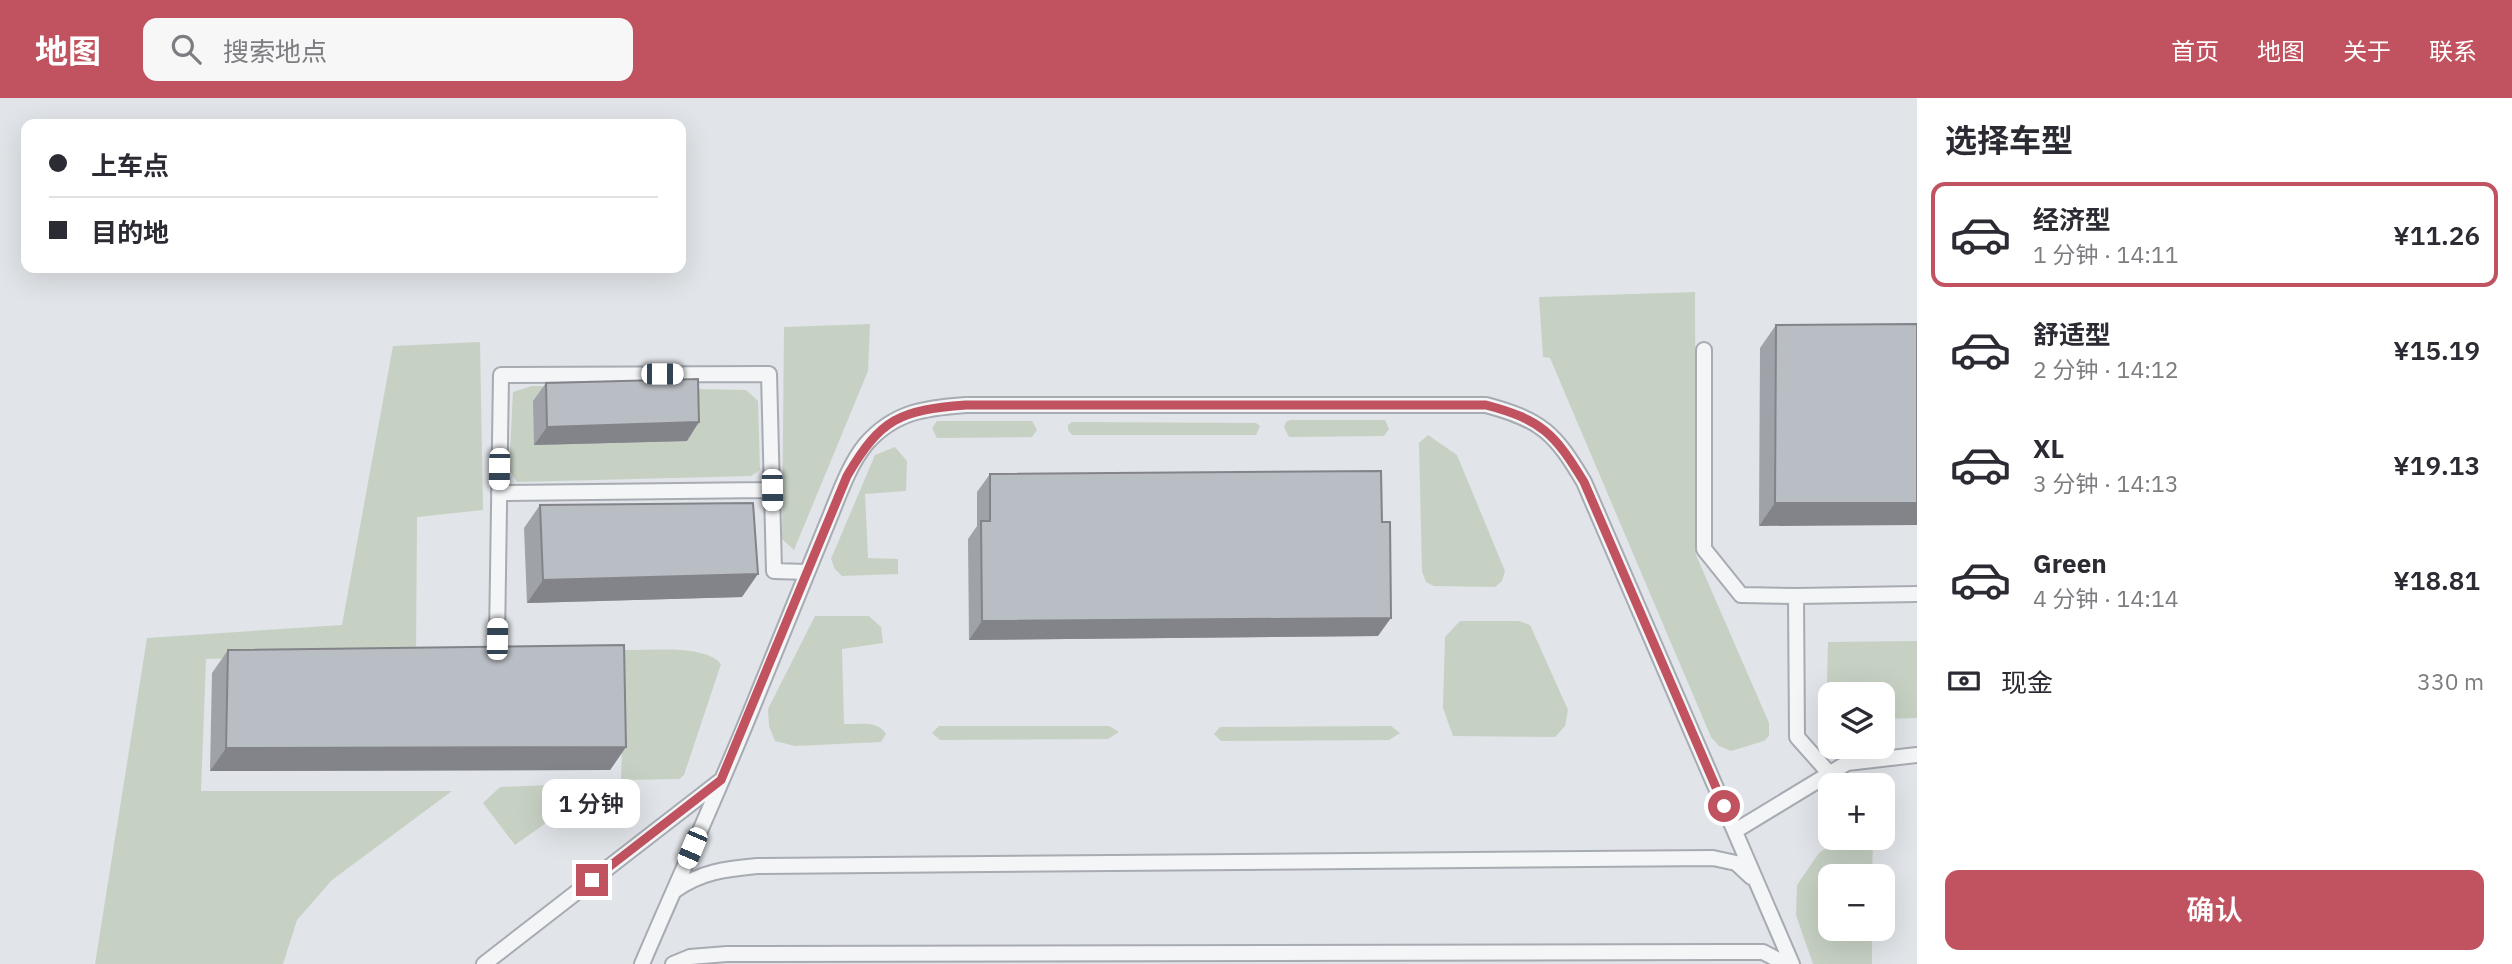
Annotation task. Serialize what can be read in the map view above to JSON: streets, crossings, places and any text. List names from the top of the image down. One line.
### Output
{"page":{"header":"地图","search":"搜索地点","nav":["首页","地图","关于","联系"],"heading":"选择车型","banner":["上车点","目的地"],"list":[{"name":"经济型","note":"1 分钟 · 14:11","value":"¥11.26"},{"name":"舒适型","note":"2 分钟 · 14:12","value":"¥15.19"},{"name":"XL","note":"3 分钟 · 14:13","value":"¥19.13"},{"name":"Green","note":"4 分钟 · 14:14","value":"¥18.81"}],"pay":["现金","330 m"],"map_buttons":["+","−"],"bubble":"1 分钟","buttons":"确认"}}
